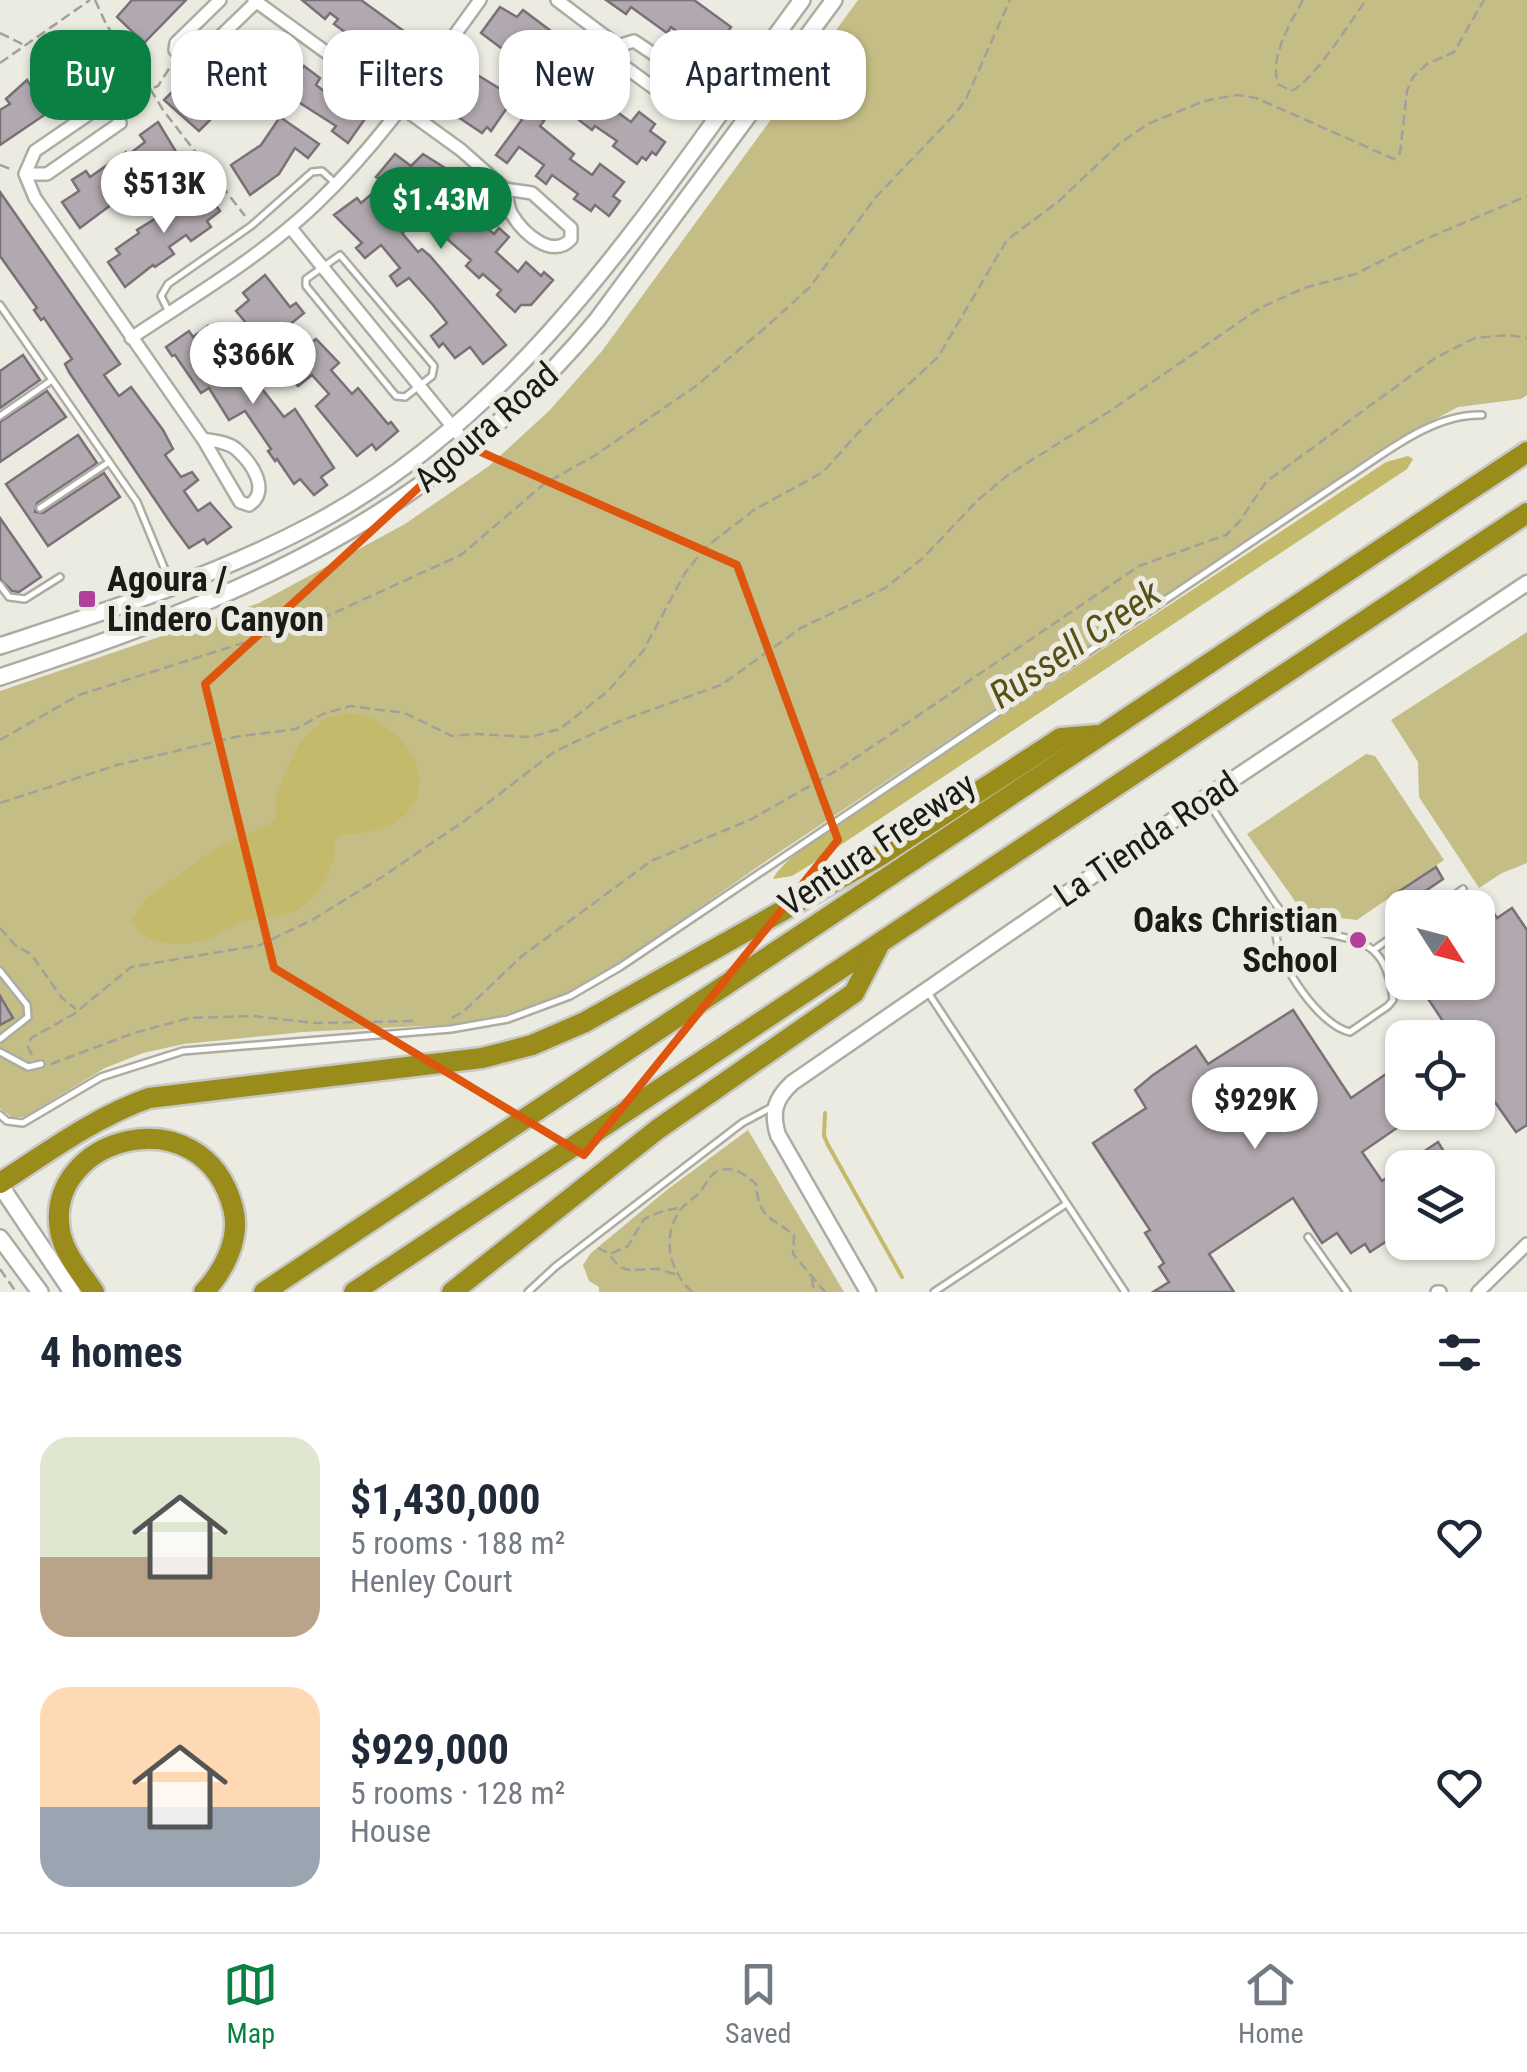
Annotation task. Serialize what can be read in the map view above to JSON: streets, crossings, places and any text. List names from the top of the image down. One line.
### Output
{"streets":{"highway":["Ventura Freeway"],"main road":["Agoura Road"],"street":["La Tienda Road"]},"water":["Russell Creek"],"places":{"transit":["Agoura / Lindero Canyon"],"other":["Oaks Christian School"]},"north":"bottom right","page":{"chip":["Buy","Rent","Filters","New","Apartment"],"price":["$513K","$1.43M","$366K","$929K"],"heading":"4 homes","list":[{"name":"$1,430,000","note":"5 rooms · 188 m² · Henley Court"},{"name":"$929,000","note":"5 rooms · 128 m² · House"}],"tabs":["Map","Saved","Home"]}}
